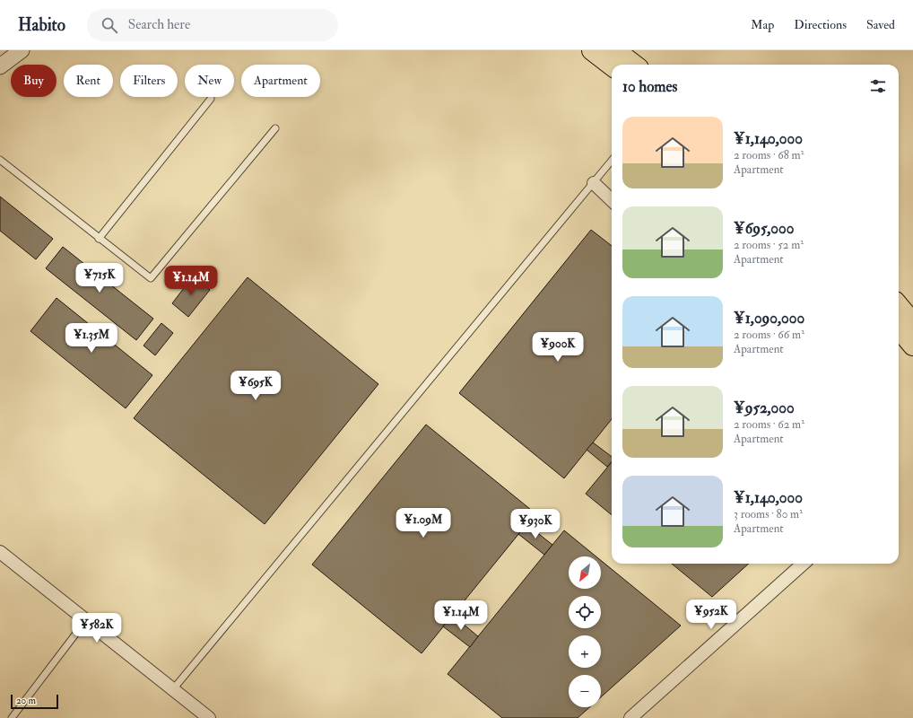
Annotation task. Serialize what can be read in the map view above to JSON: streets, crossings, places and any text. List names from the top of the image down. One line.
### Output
{"scale_bar":"20 m","north":"bottom left","page":{"header":"Habito","search":"Search here","nav":["Map","Directions","Saved"],"chip":["Buy","Rent","Filters","New","Apartment"],"heading":"10 homes","list":[{"name":"¥1,140,000","note":"2 rooms · 68 m² · Apartment"},{"name":"¥695,000","note":"2 rooms · 52 m² · Apartment"},{"name":"¥1,090,000","note":"2 rooms · 66 m² · Apartment"},{"name":"¥952,000","note":"2 rooms · 62 m² · Apartment"},{"name":"¥1,140,000","note":"3 rooms · 80 m² · Apartment"}],"price":["¥715K","¥1.14M","¥1.35M","¥900K","¥695K","¥1.09M","¥930K","¥952K","¥1.14M","¥582K"],"map_buttons":["+","−"],"scale":"20 m"}}
